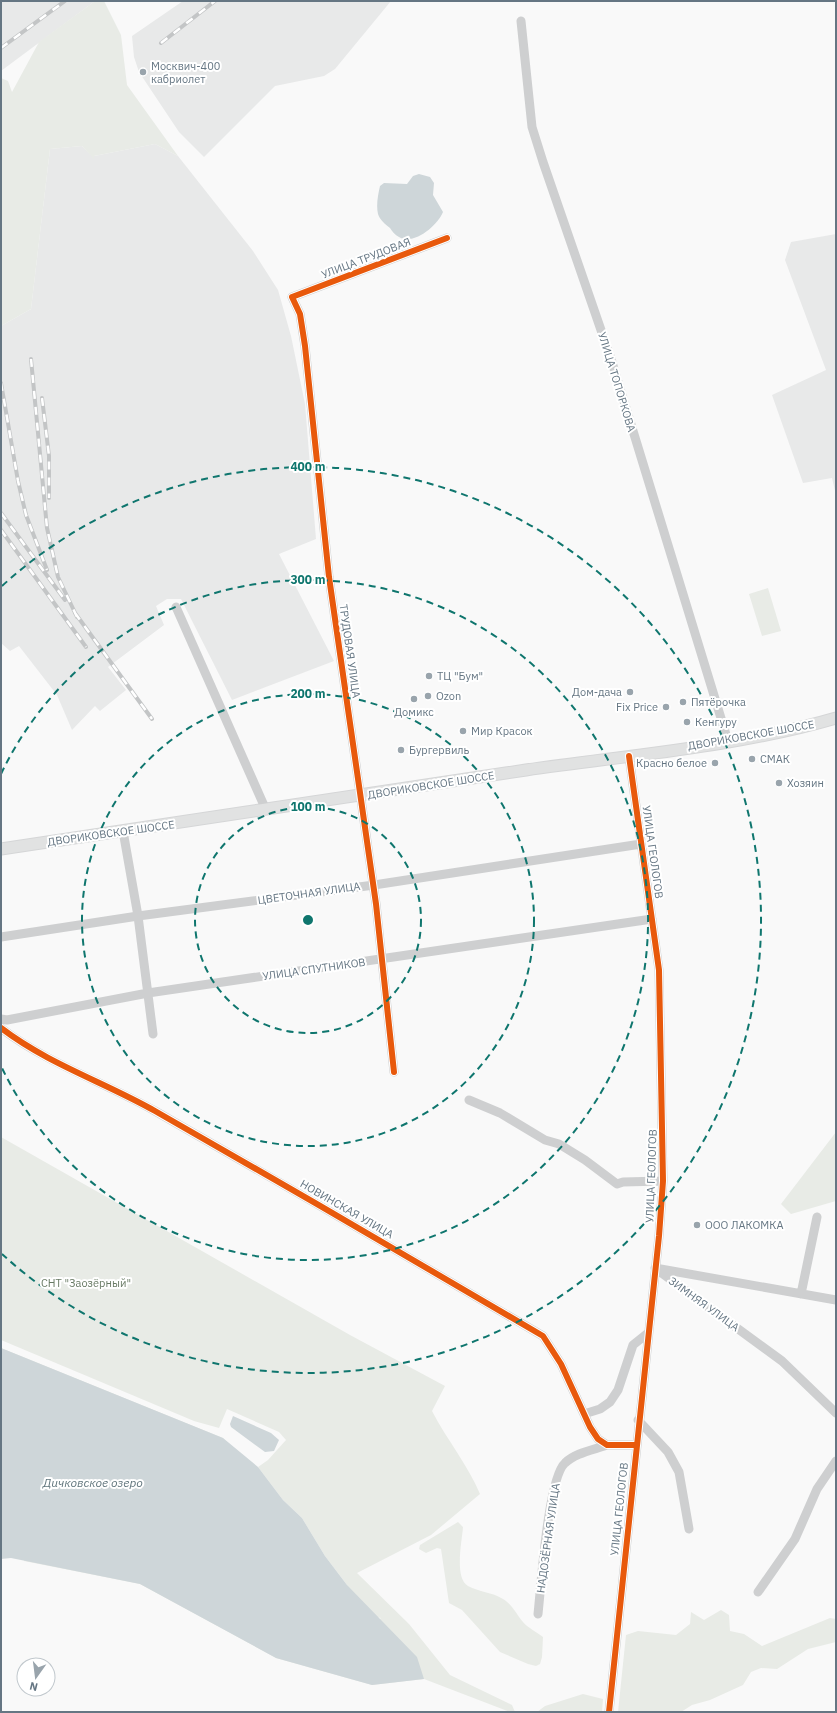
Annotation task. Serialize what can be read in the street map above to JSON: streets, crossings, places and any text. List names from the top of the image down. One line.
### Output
{"streets":{"main road":["ДВОРИКОВСКОЕ ШОССЕ"],"street":["УЛИЦА ТРУДОВАЯ","УЛИЦА ТОПОРКОВА","ТРУДОВАЯ УЛИЦА","УЛИЦА ГЕОЛОГОВ","ЦВЕТОЧНАЯ УЛИЦА","УЛИЦА СПУТНИКОВ","НОВИНСКАЯ УЛИЦА","ЗИМНЯЯ УЛИЦА","НАДОЗЁРНАЯ УЛИЦА"]},"crossings":[["УЛИЦА ТРУДОВАЯ","ТРУДОВАЯ УЛИЦА"],["УЛИЦА ТОПОРКОВА","ДВОРИКОВСКОЕ ШОССЕ"],["ТРУДОВАЯ УЛИЦА","ДВОРИКОВСКОЕ ШОССЕ"],["ТРУДОВАЯ УЛИЦА","ЦВЕТОЧНАЯ УЛИЦА"],["ТРУДОВАЯ УЛИЦА","УЛИЦА СПУТНИКОВ"],["ДВОРИКОВСКОЕ ШОССЕ","УЛИЦА ГЕОЛОГОВ"],["УЛИЦА ГЕОЛОГОВ","ЦВЕТОЧНАЯ УЛИЦА"],["УЛИЦА ГЕОЛОГОВ","УЛИЦА СПУТНИКОВ"],["УЛИЦА ГЕОЛОГОВ","ЗИМНЯЯ УЛИЦА"],["НОВИНСКАЯ УЛИЦА","НАДОЗЁРНАЯ УЛИЦА"]],"water":["Дичковское озеро"],"parks":["СНТ \"Заозёрный\""],"places":["Москвич-400 кабриолет","ТЦ \"Бум\"","Дом-дача","Ozon","Домикс","Пятёрочка","Fix Price","Кенгуру","Мир Красок","Бургервиль","СМАК","Красно белое","Хозяин","ООО ЛАКОМКА"],"north":"bottom","rings":["400 m","300 m","200 m","100 m"]}
